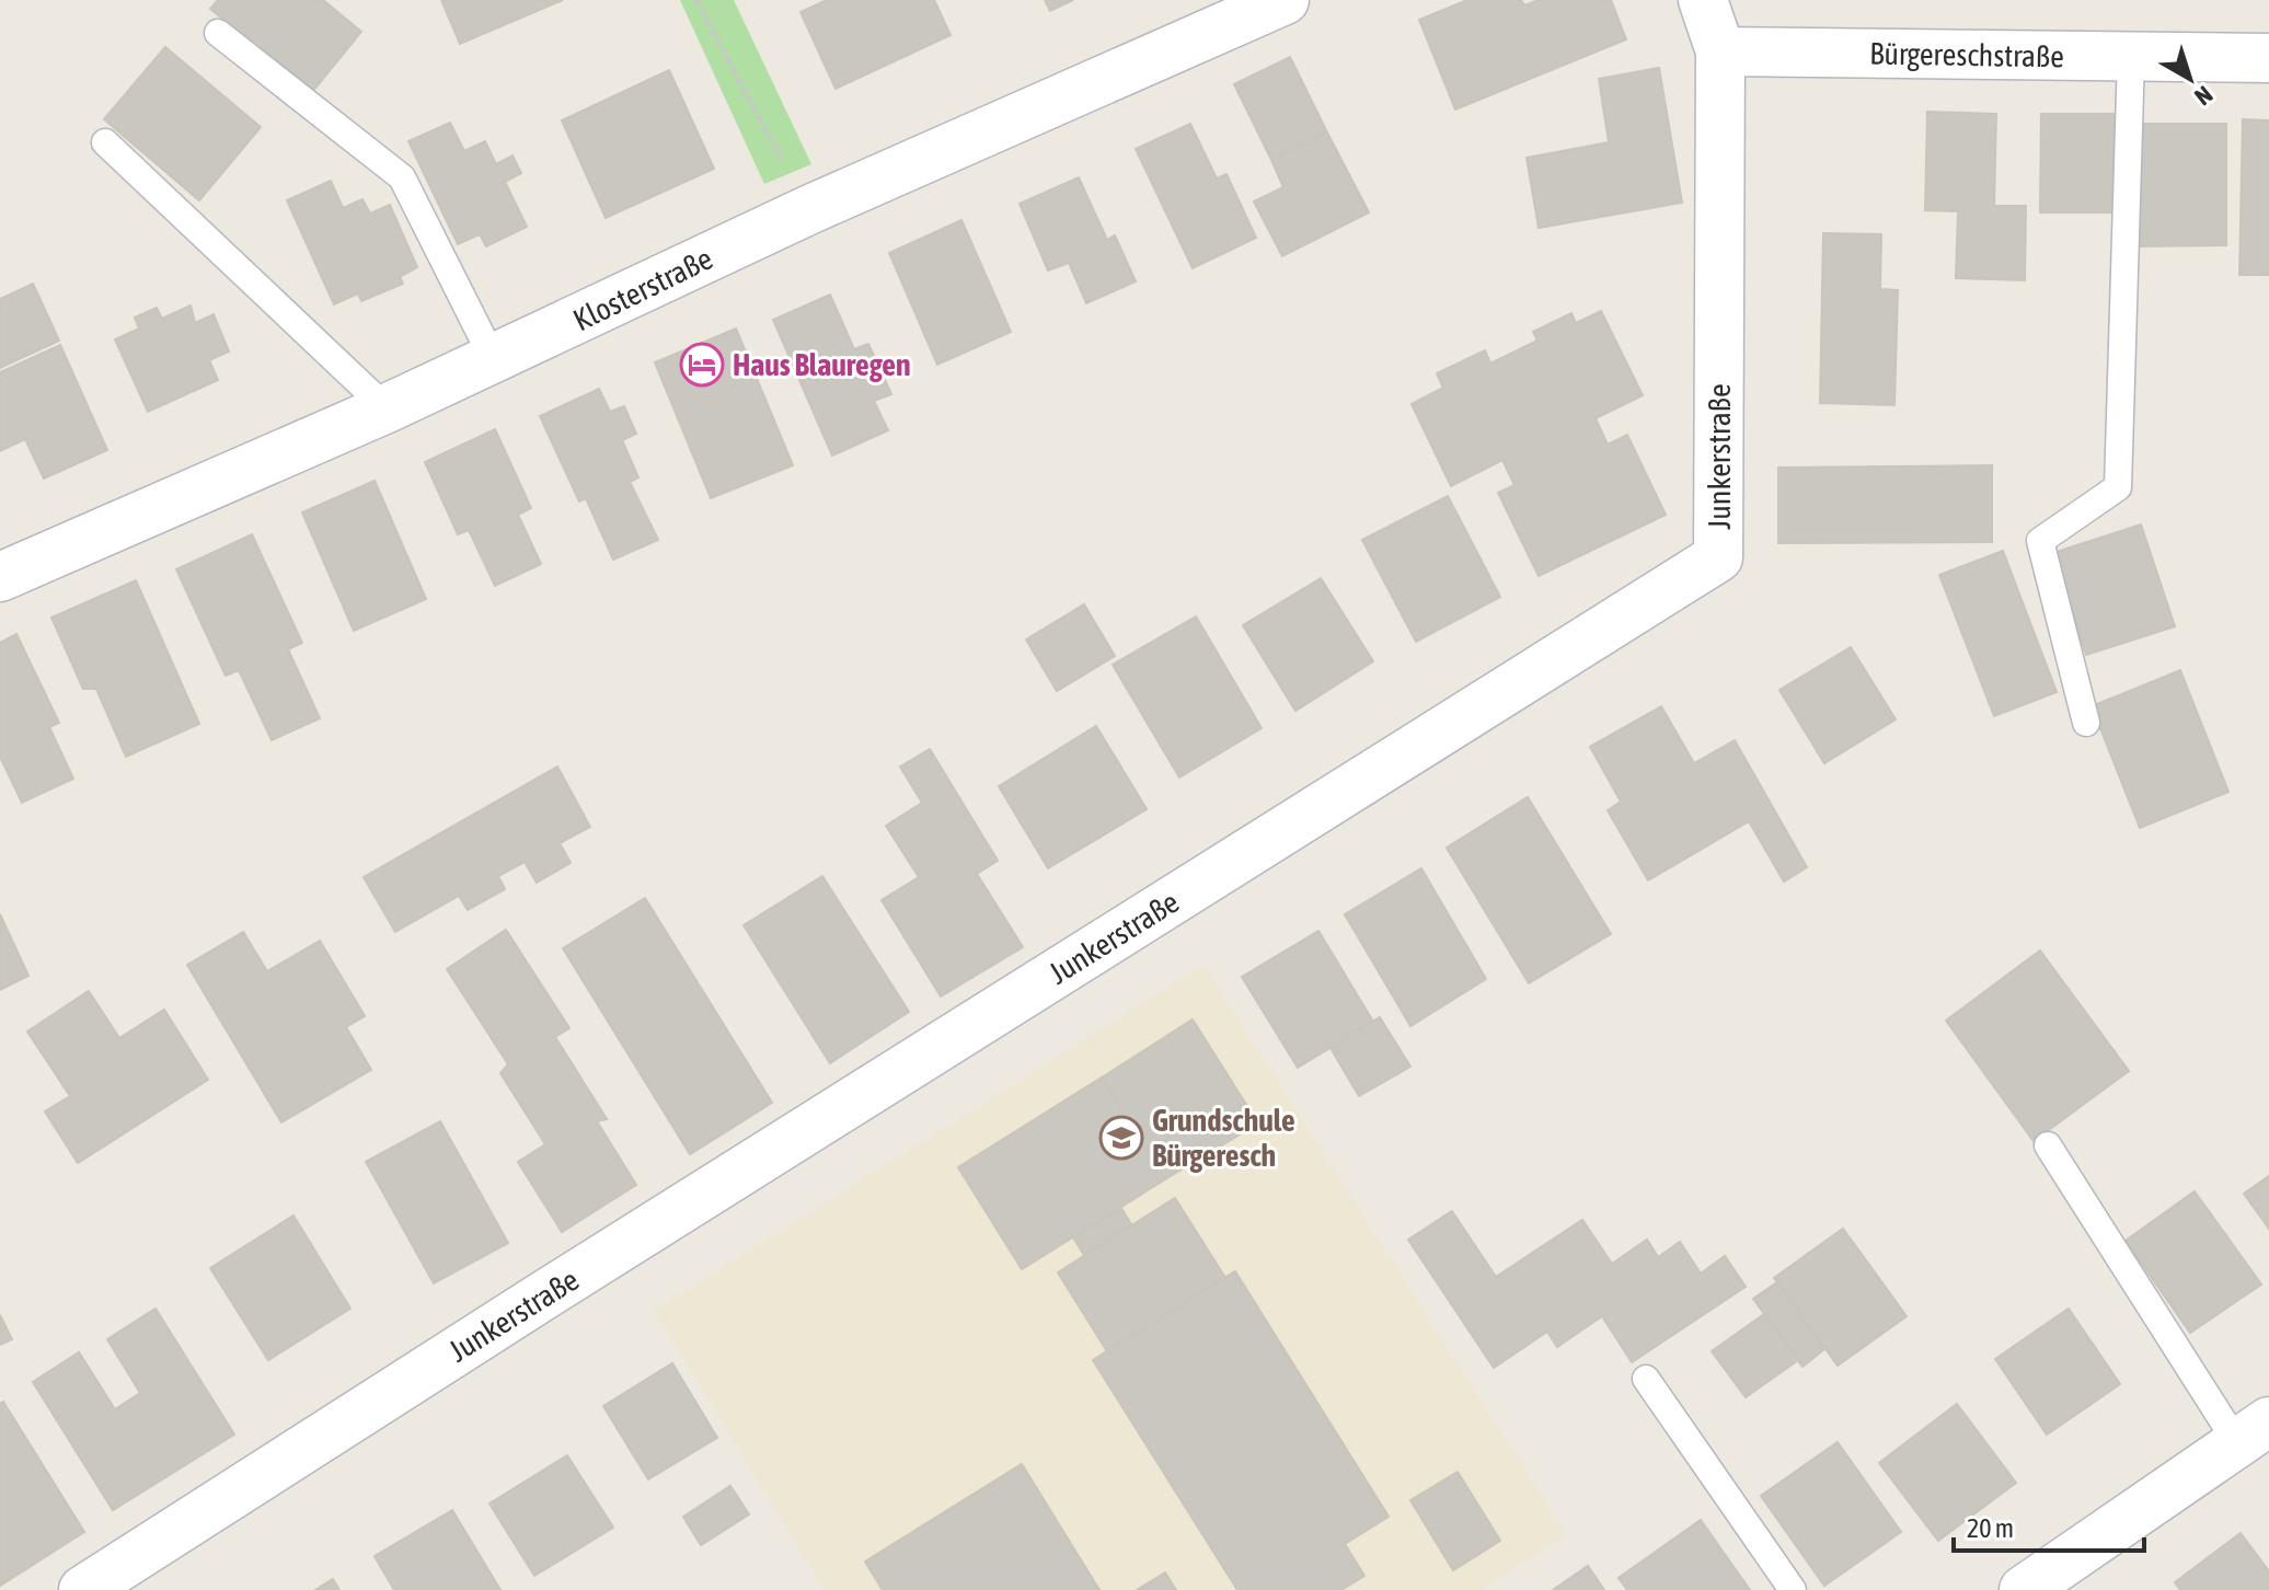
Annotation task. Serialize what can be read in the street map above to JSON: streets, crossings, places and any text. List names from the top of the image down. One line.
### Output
{"streets":{"street":["Bürgereschstraße","Klosterstraße","Junkerstraße"]},"crossings":[["Bürgereschstraße","Junkerstraße"]],"places":{"hotel":["Haus Blauregen"],"school or university":["Grundschule Bürgeresch"]},"scale_bar":"20 m","north":"bottom right"}
